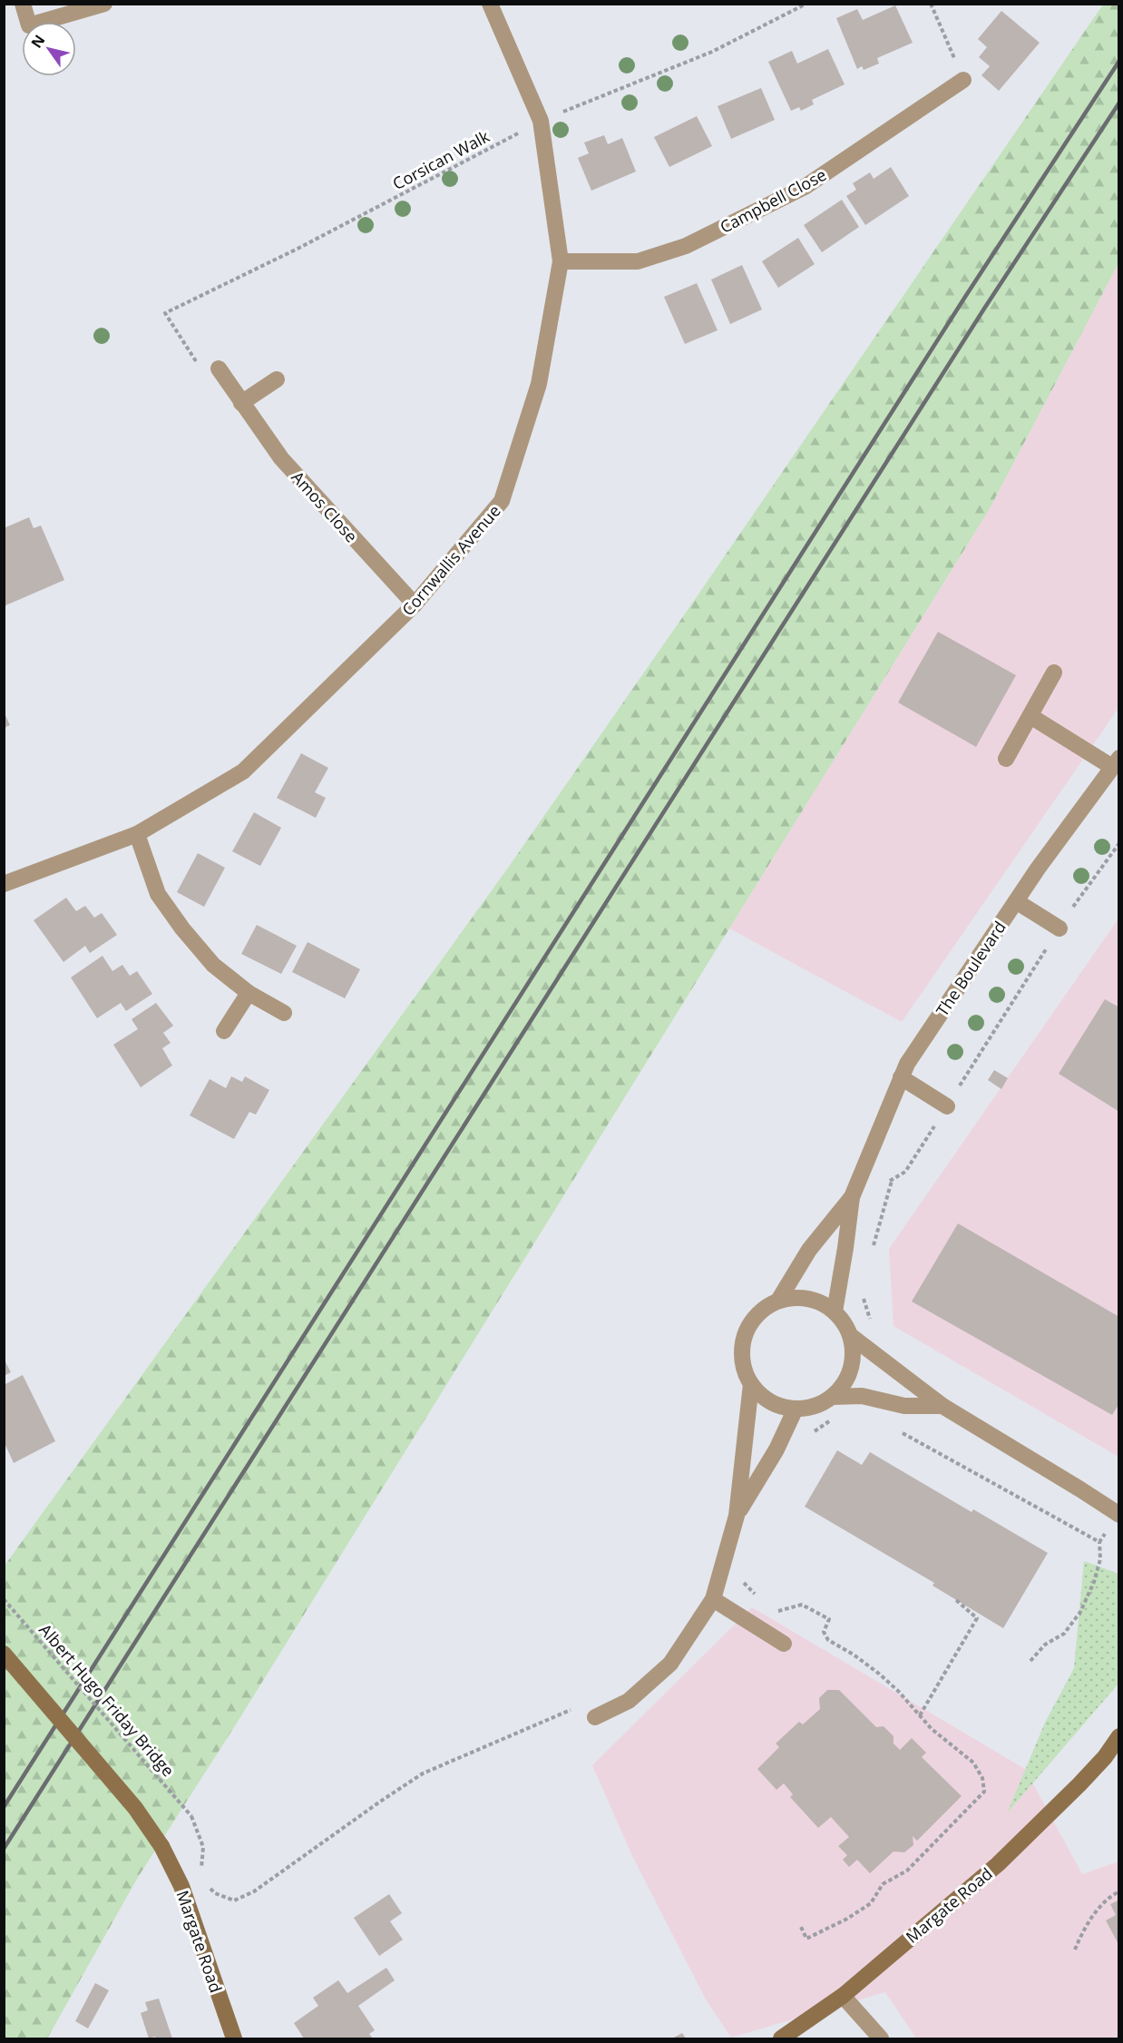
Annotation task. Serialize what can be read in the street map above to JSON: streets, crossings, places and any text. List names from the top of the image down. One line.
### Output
{"streets":{"street":["Campbell Close","Amos Close","Cornwallis Avenue","The Boulevard","Margate Road"],"path":["Corsican Walk","Albert Hugo Friday Bridge"]},"crossings":[["Corsican Walk","Amos Close"],["Corsican Walk","Cornwallis Avenue"],["Campbell Close","Cornwallis Avenue"],["Amos Close","Cornwallis Avenue"]],"north":"top left"}
